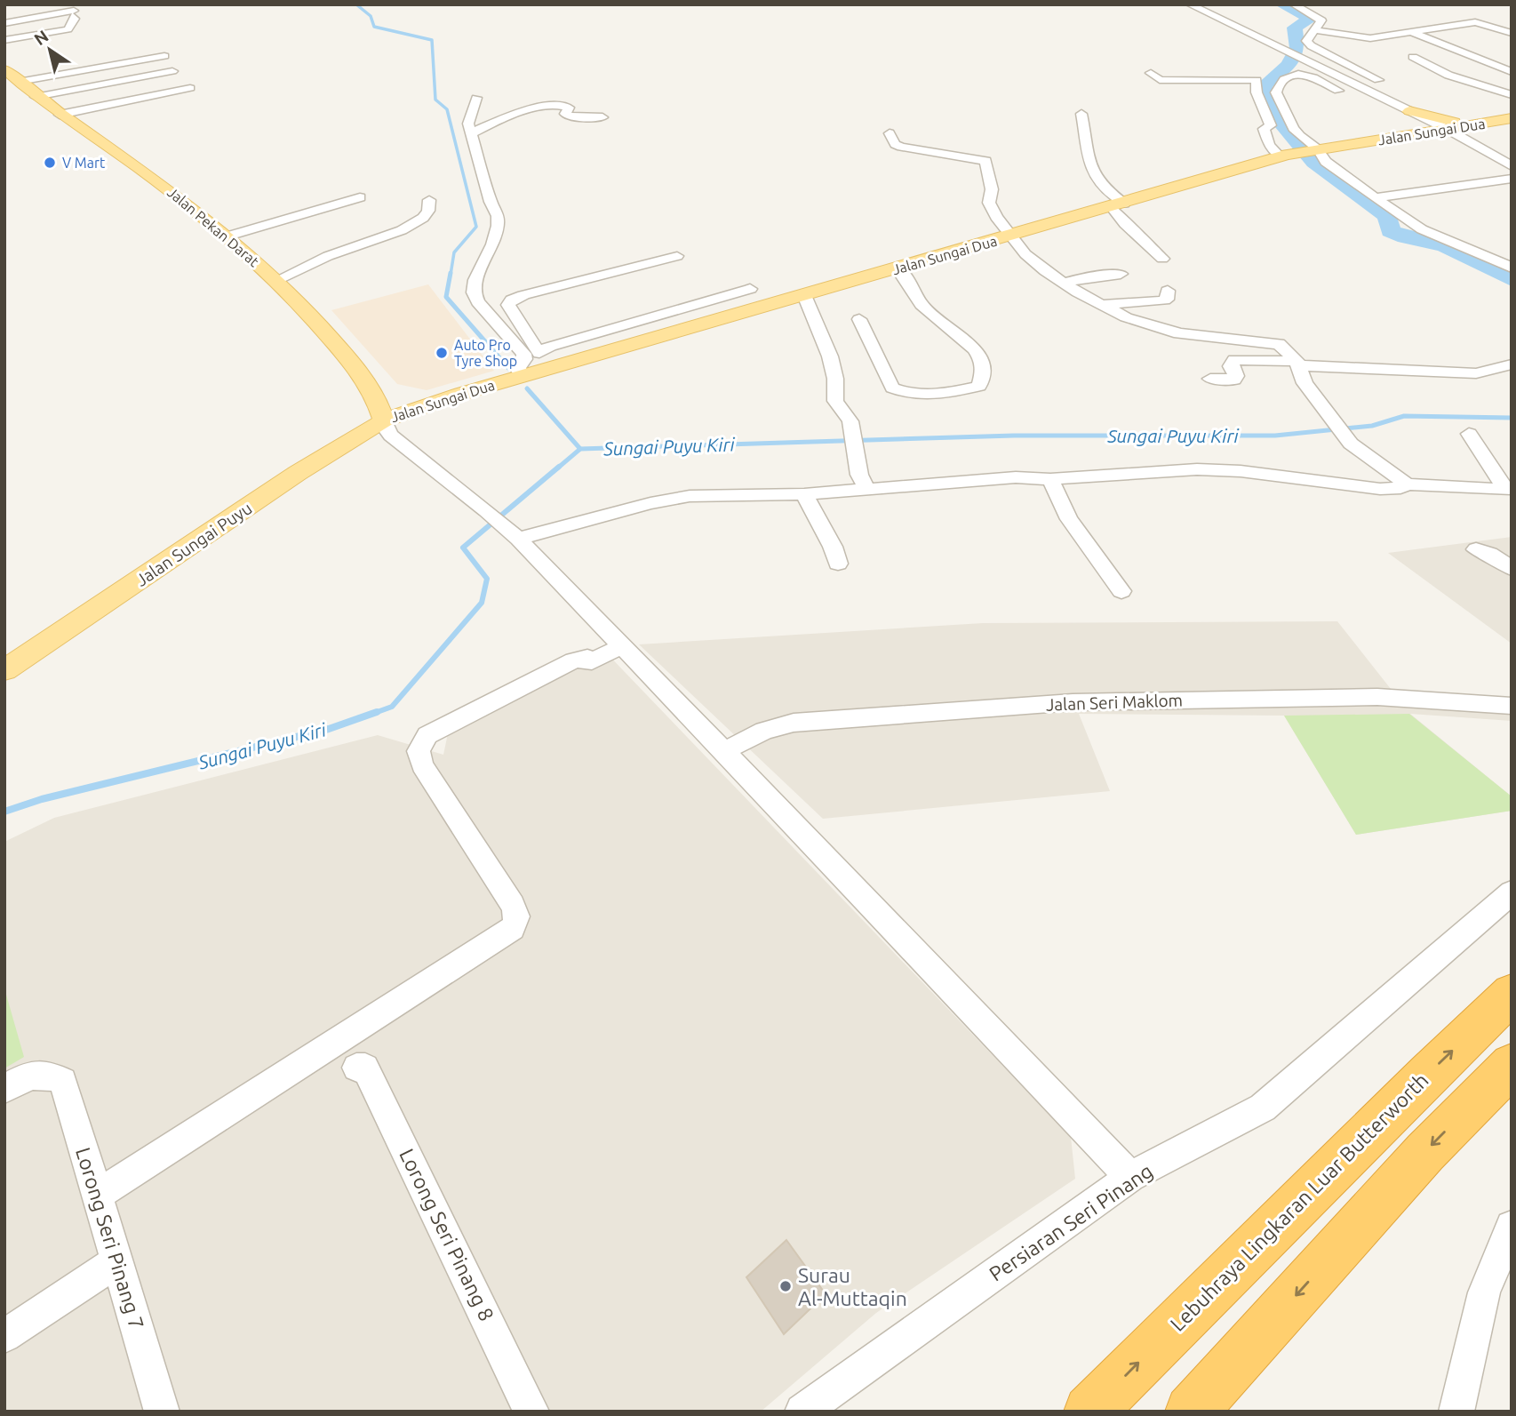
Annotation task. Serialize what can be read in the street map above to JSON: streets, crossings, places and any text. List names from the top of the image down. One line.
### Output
{"streets":{"highway":["Lebuhraya Lingkaran Luar Butterworth"],"main road":["Jalan Sungai Dua","Jalan Pekan Darat","Jalan Sungai Puyu"],"street":["Jalan Seri Maklom","Persiaran Seri Pinang","Lorong Seri Pinang 8","Lorong Seri Pinang 7"]},"crossings":[["Jalan Sungai Dua","Jalan Pekan Darat"],["Jalan Sungai Dua","Jalan Sungai Puyu"],["Jalan Pekan Darat","Jalan Sungai Puyu"]],"water":["Sungai Puyu Kiri"],"places":["V Mart","Auto Pro Tyre Shop","Surau Al-Muttaqin"],"north":"top left"}
